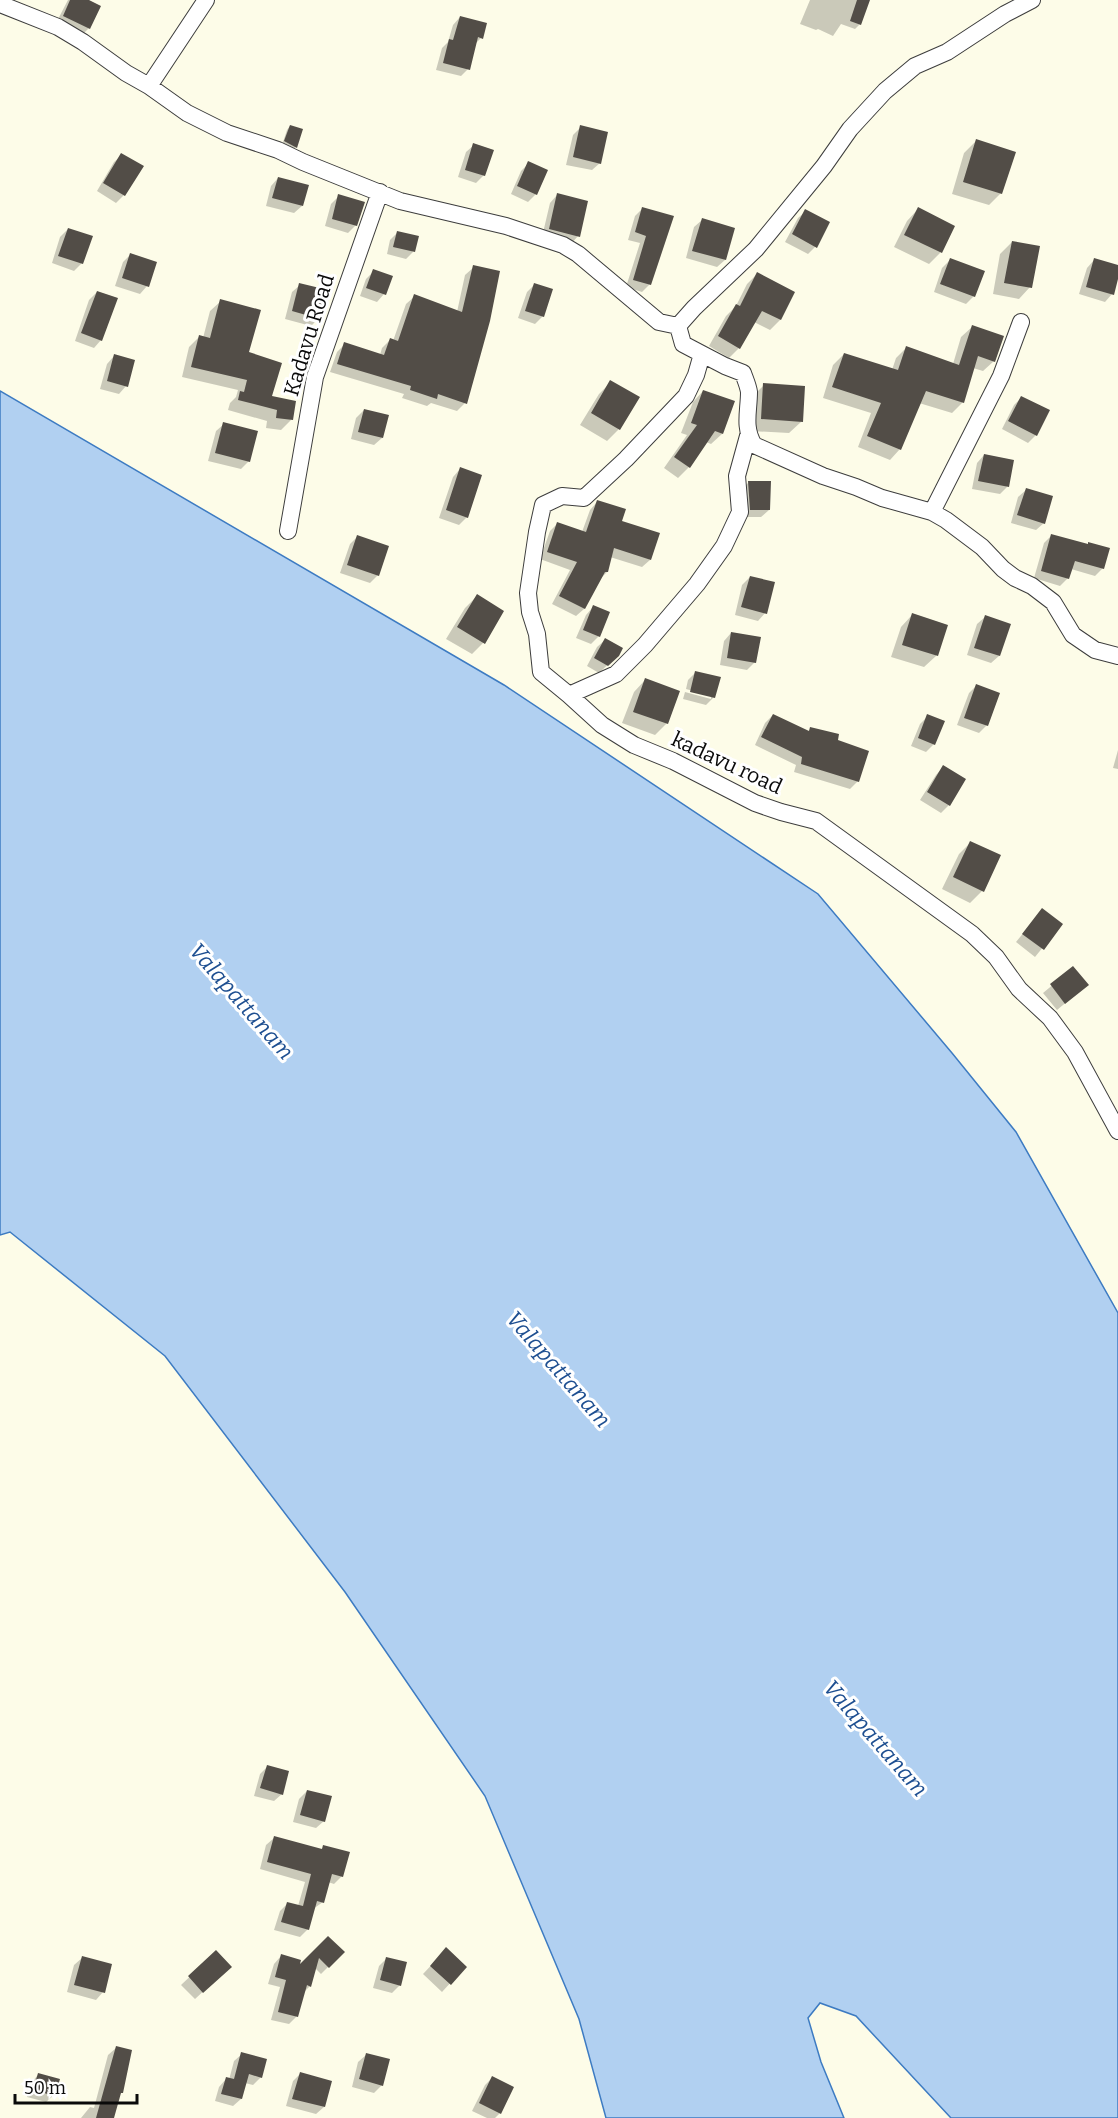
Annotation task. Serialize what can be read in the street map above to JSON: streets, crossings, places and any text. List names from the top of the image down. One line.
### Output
{"streets":{"street":["Kadavu Road","kadavu road"]},"water":["Valapattanam"],"scale_bar":"50 m"}
